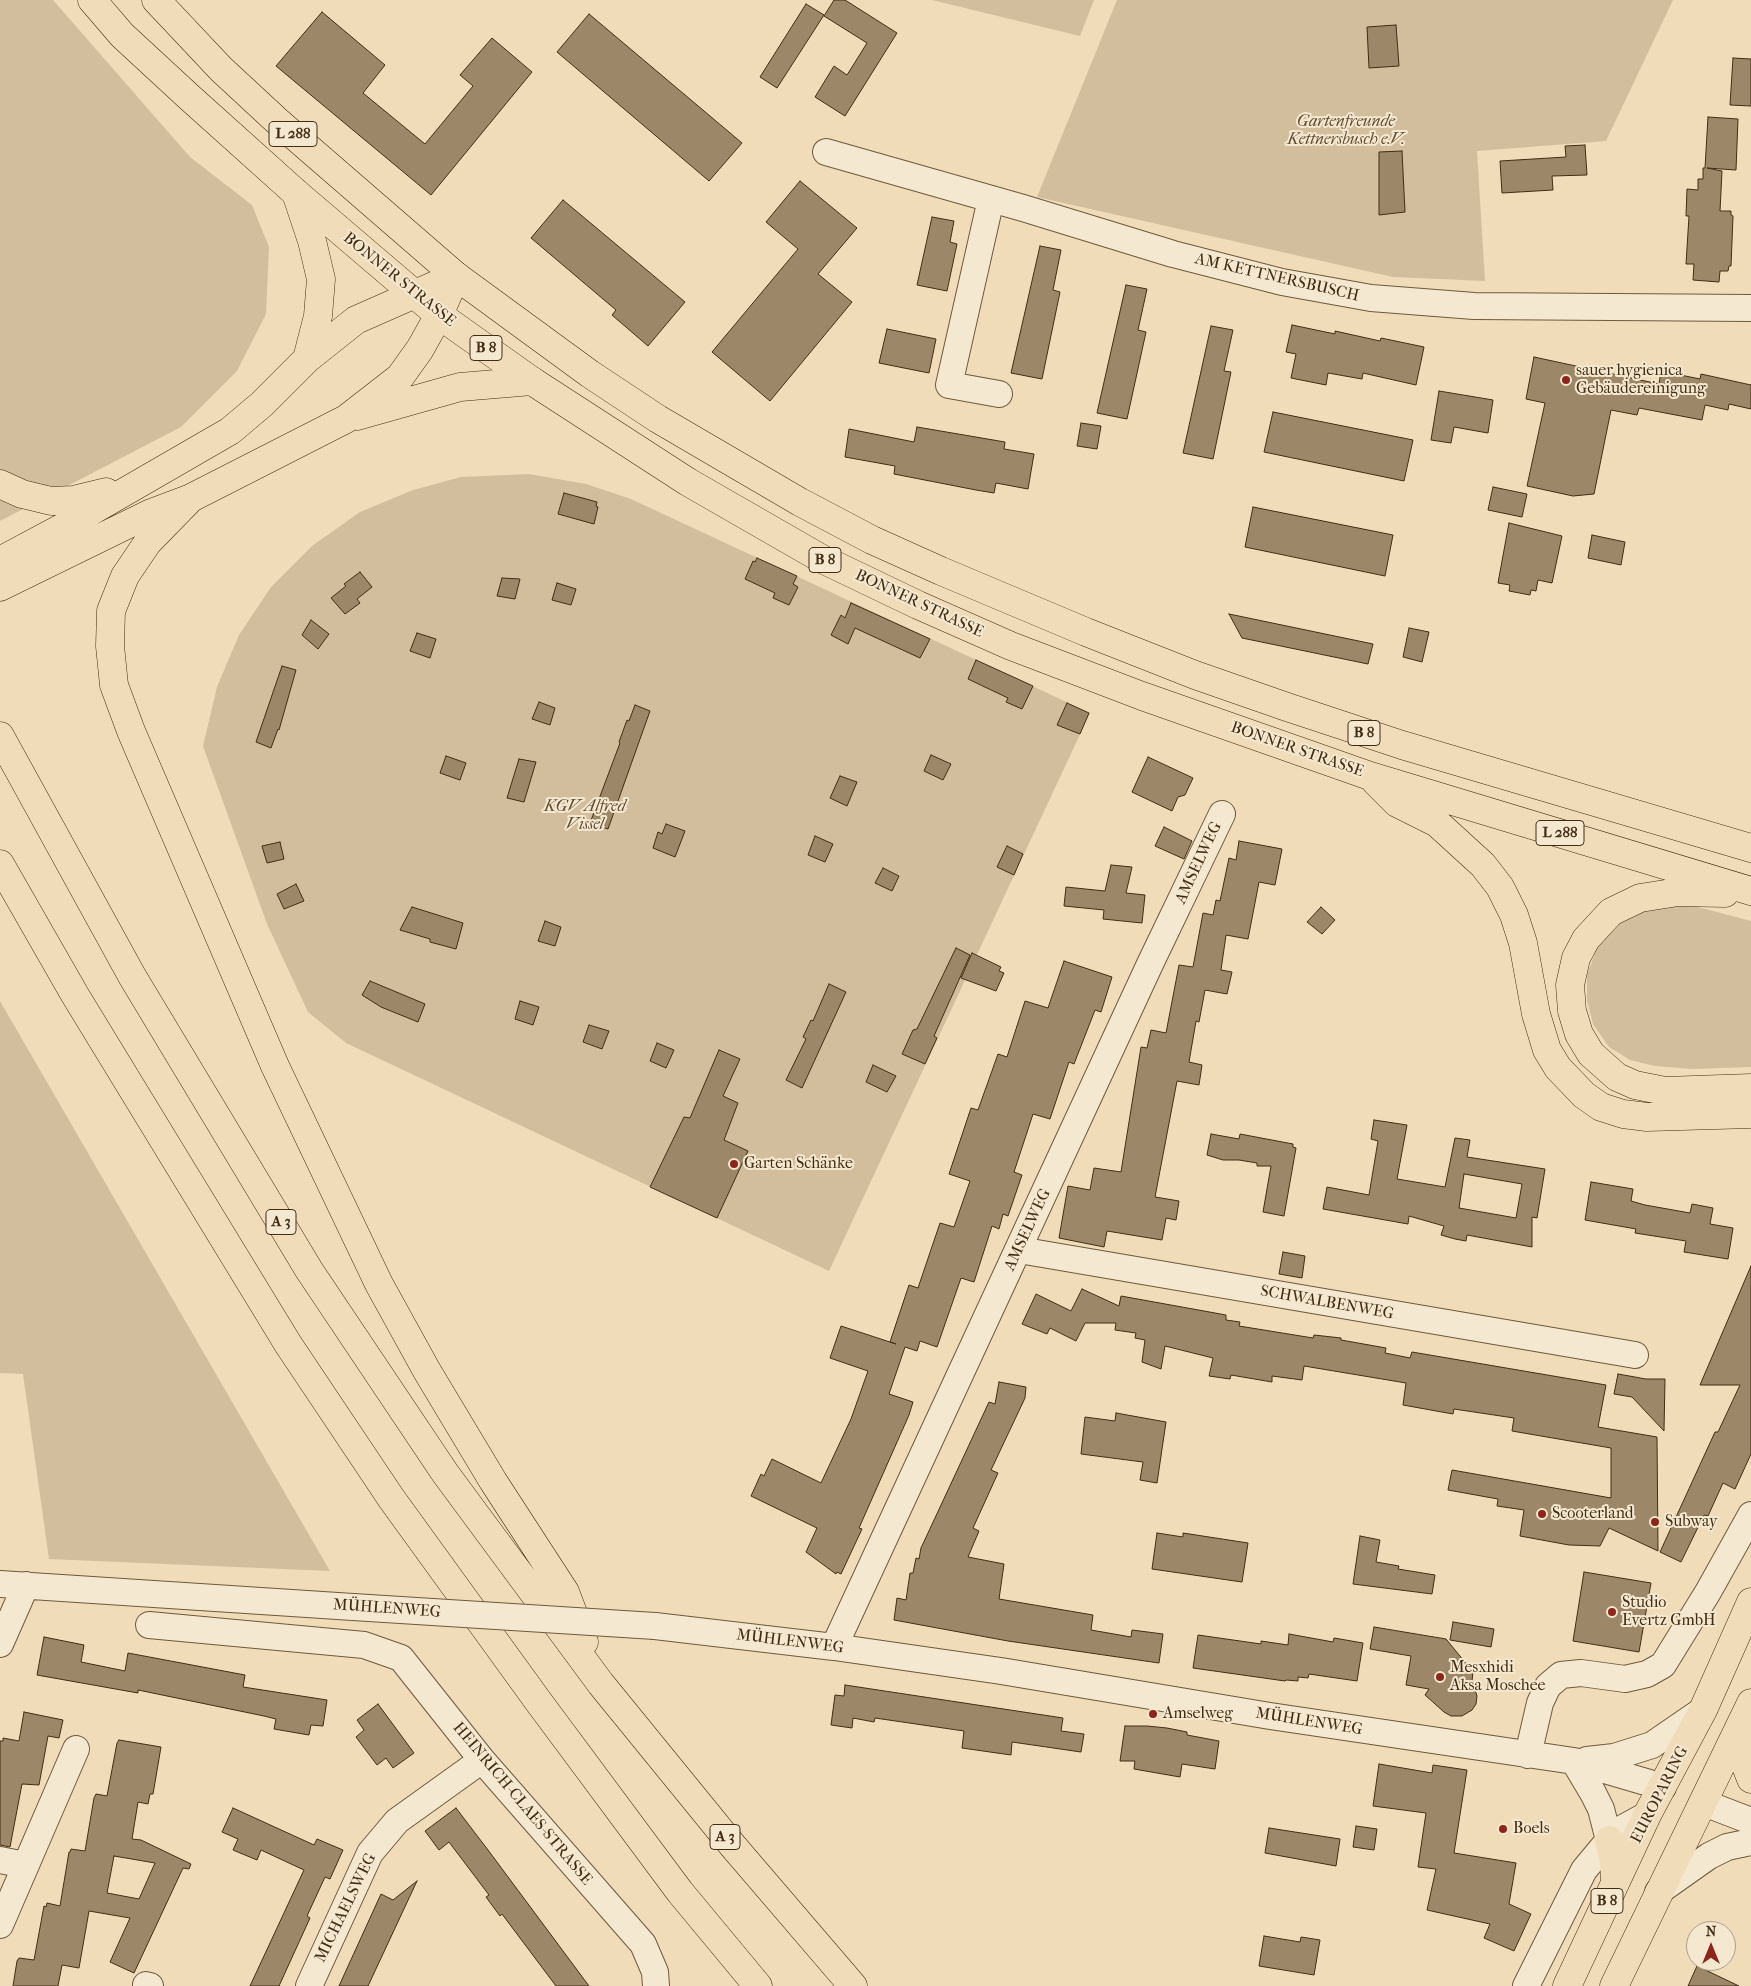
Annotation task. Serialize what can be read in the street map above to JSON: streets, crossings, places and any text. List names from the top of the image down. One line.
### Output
{"streets":{"main road":["L 288","BONNER STRASSE","B 8","A 3","EUROPARING"],"street":["AM KETTNERSBUSCH","AMSELWEG","SCHWALBENWEG","MÜHLENWEG","HEINRICH-CLAES-STRASSE","MICHAELSWEG"]},"crossings":[["L 288","B 8"],["BONNER STRASSE","B 8"],["AMSELWEG","SCHWALBENWEG"],["AMSELWEG","MÜHLENWEG"],["MÜHLENWEG","EUROPARING"],["HEINRICH-CLAES-STRASSE","MICHAELSWEG"]],"parks":["Gartenfreunde Kettnersbusch e.V.","KGV Alfred Vissel"],"places":["sauer hygienica Gebäudereinigung","Garten Schänke","Scooterland","Subway","Studio Evertz GmbH","Mesxhidi Aksa Moschee","Amselweg","Boels"],"north":"top"}
